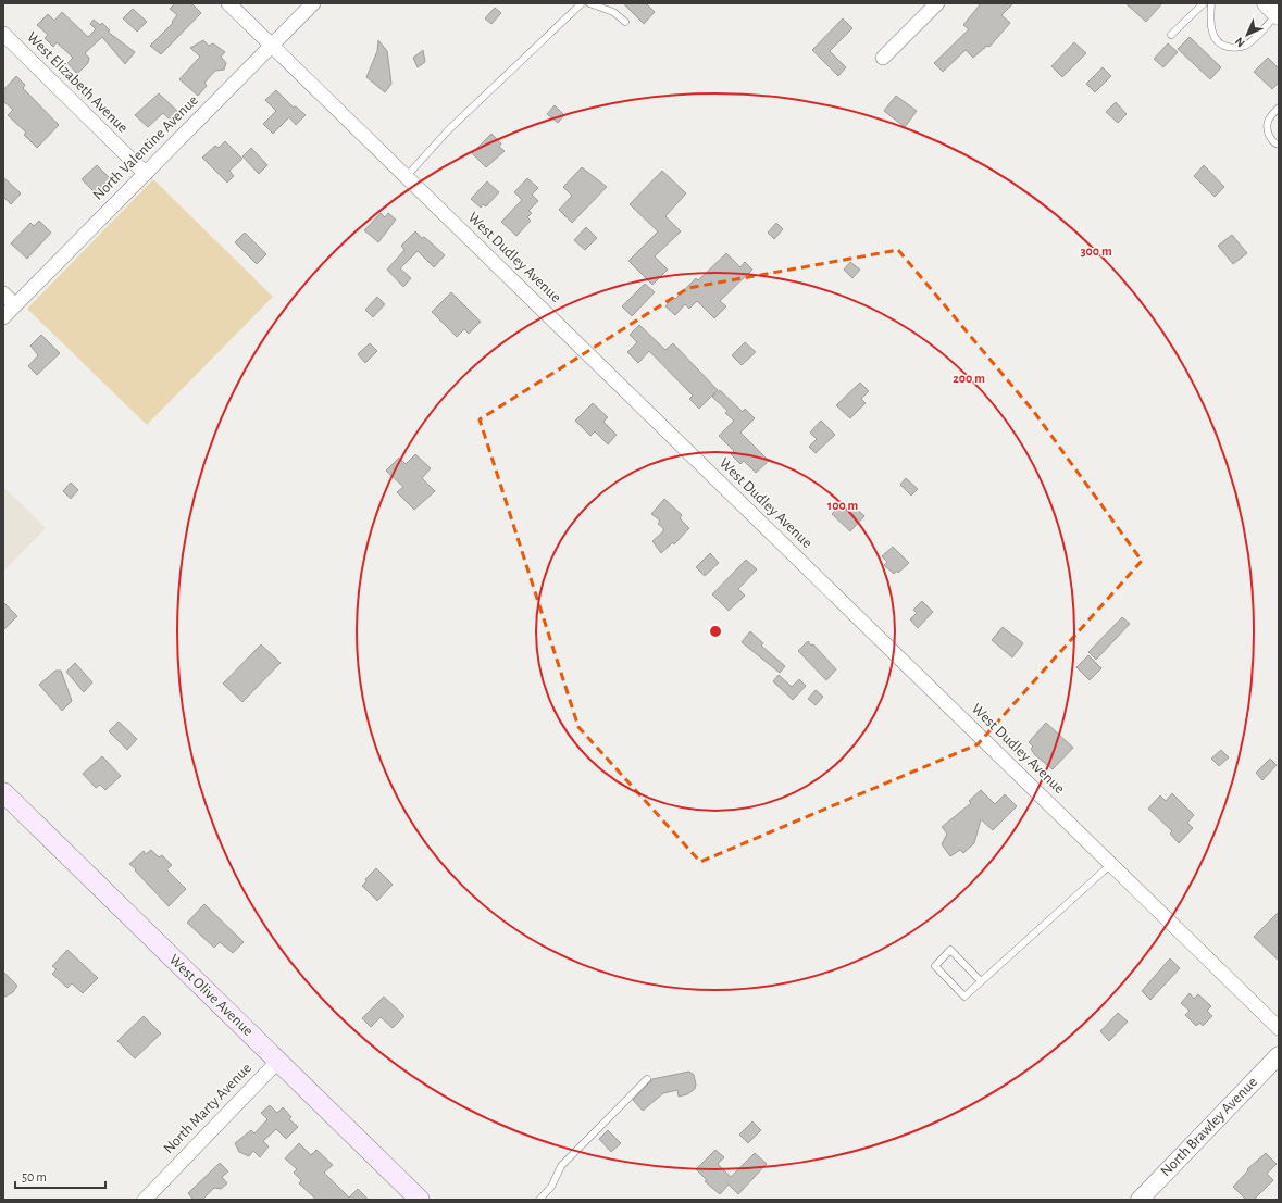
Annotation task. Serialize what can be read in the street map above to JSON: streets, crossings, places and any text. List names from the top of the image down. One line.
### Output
{"streets":{"main road":["West Olive Avenue"],"street":["West Elizabeth Avenue","North Valentine Avenue","West Dudley Avenue","North Marty Avenue","North Brawley Avenue"]},"crossings":[["West Elizabeth Avenue","North Valentine Avenue"],["North Valentine Avenue","West Dudley Avenue"],["West Olive Avenue","North Marty Avenue"]],"scale_bar":"50 m","north":"bottom left","rings":["300 m","200 m","100 m"]}
